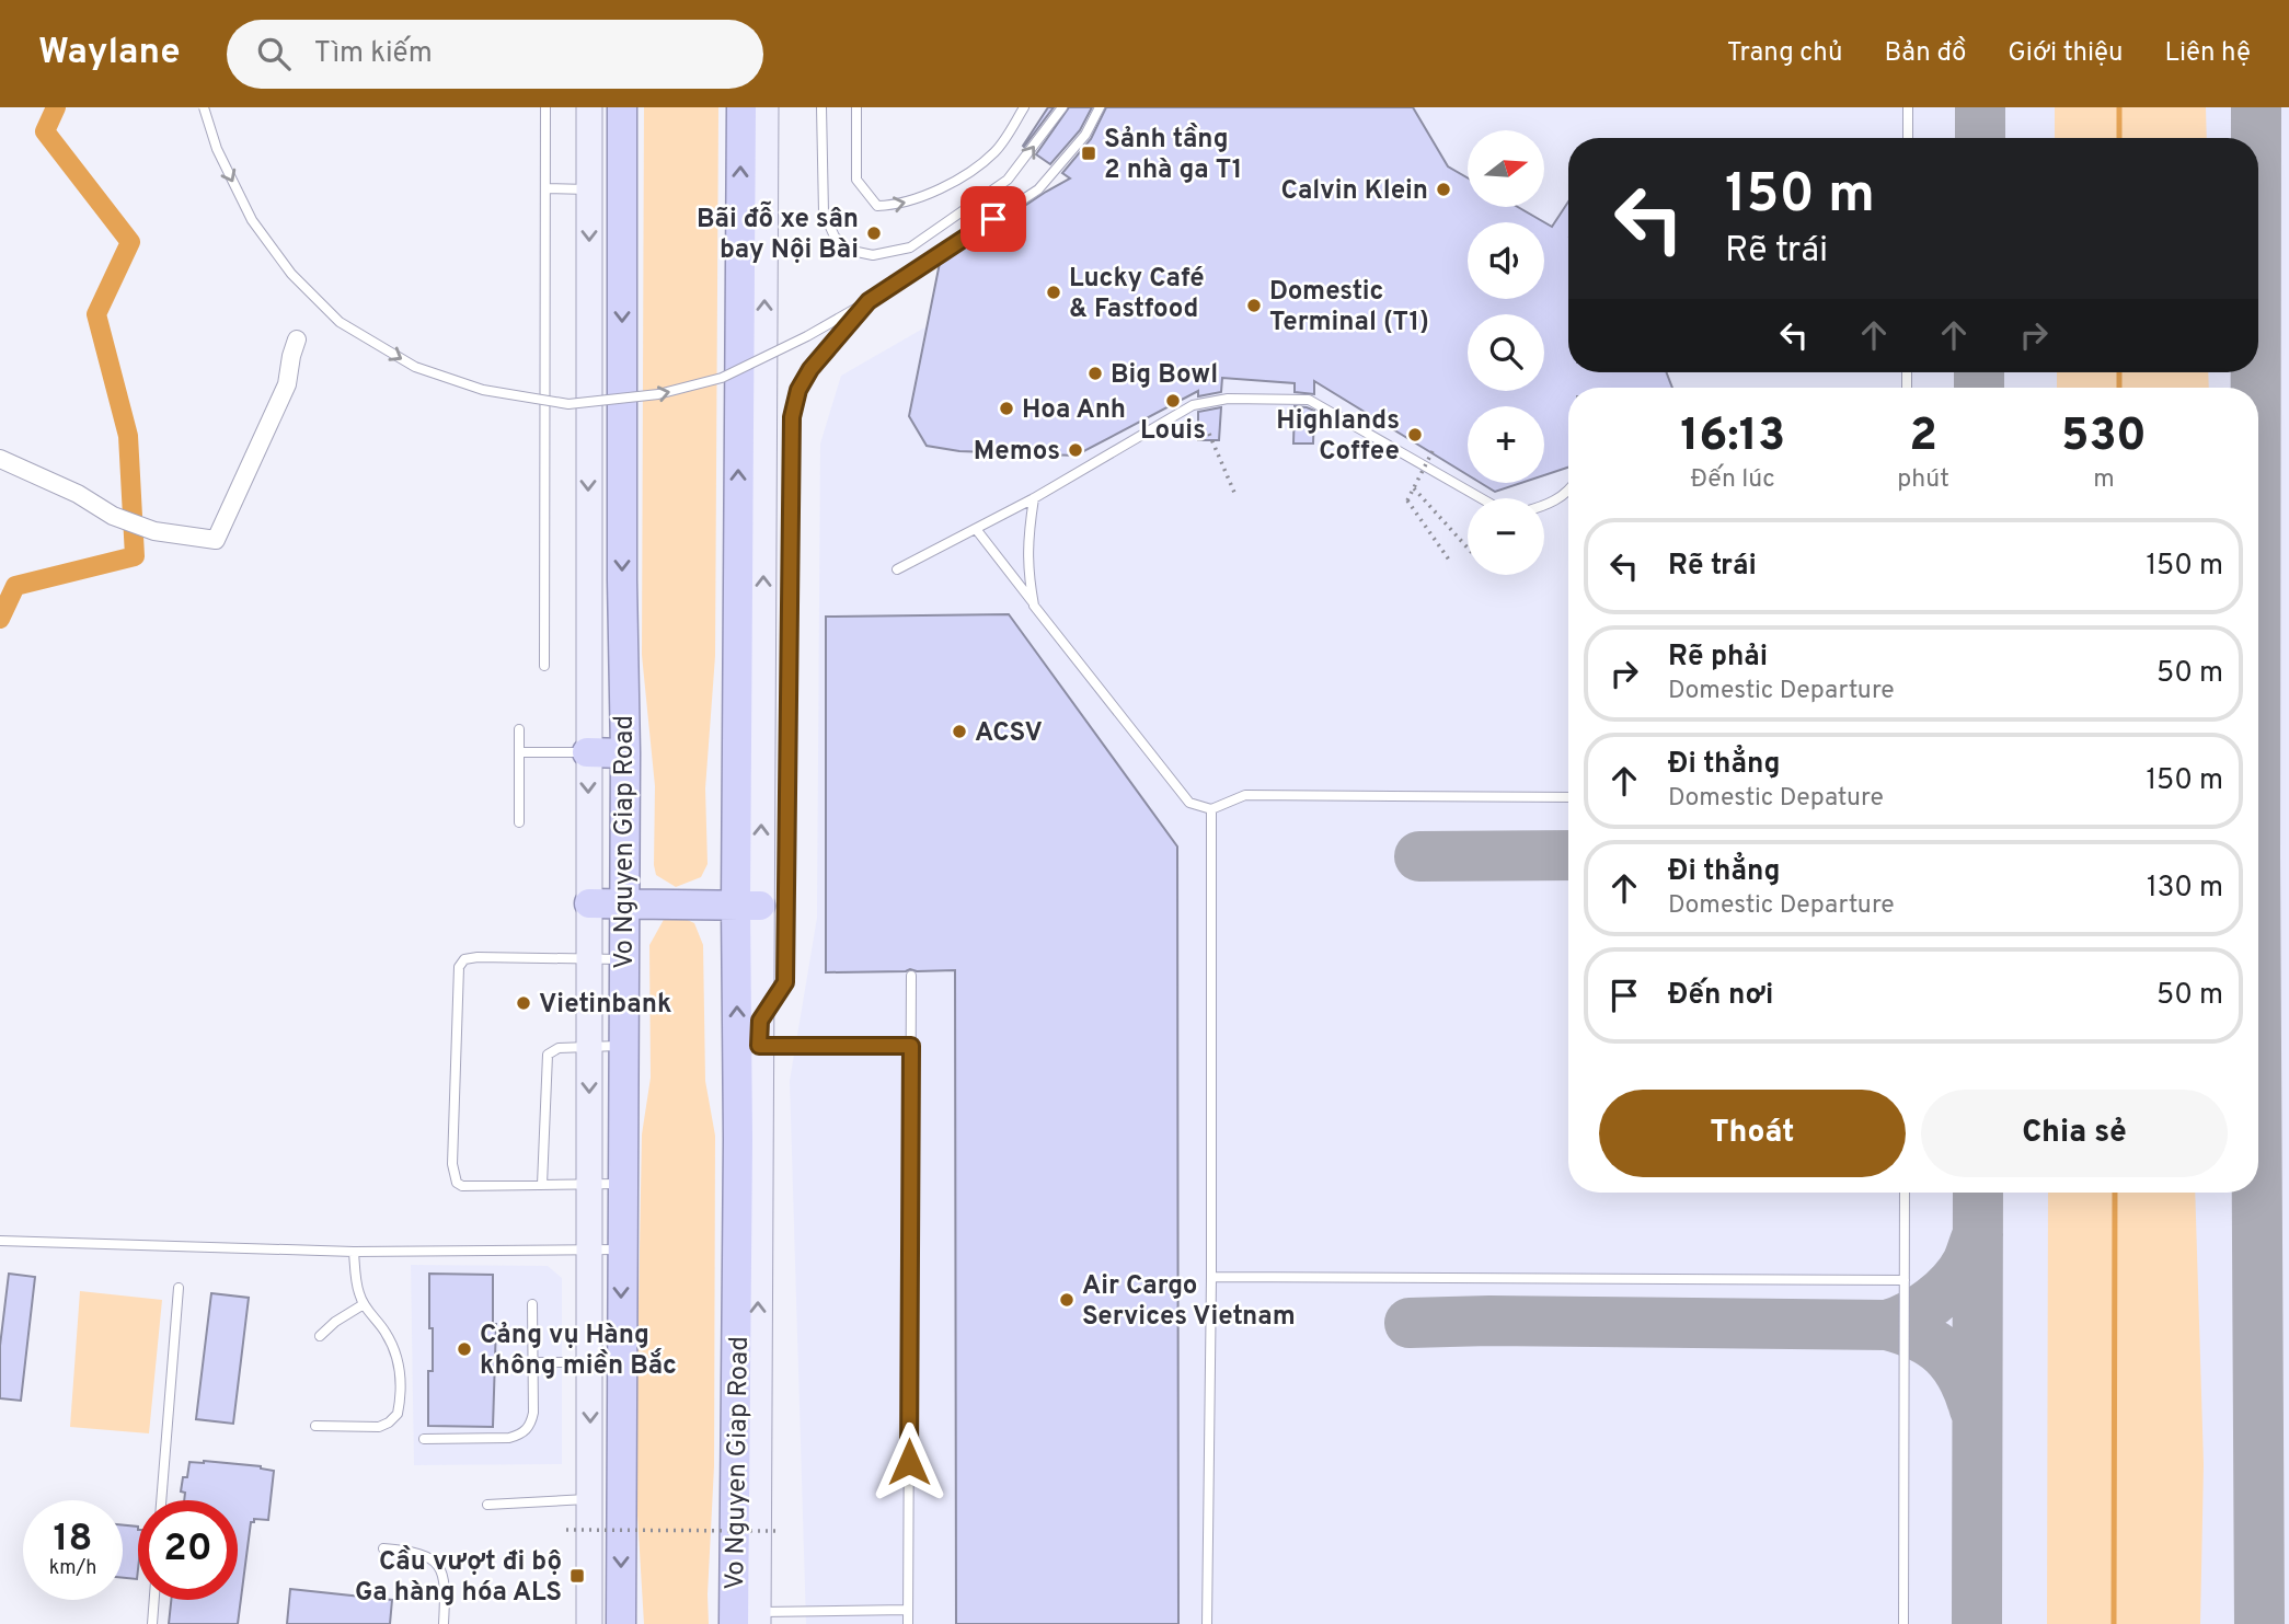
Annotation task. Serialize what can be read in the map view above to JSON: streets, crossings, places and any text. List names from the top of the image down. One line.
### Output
{"streets":{"highway":["Vo Nguyen Giap Road"]},"places":{"transit":["Sảnh tầng 2 nhà ga T1","Cầu vượt đi bộ Ga hàng hóa ALS"],"other":["Calvin Klein","Bãi đỗ xe sân bay Nội Bài","Lucky Café & Fastfood","Domestic Terminal (T1)","Big Bowl","Louis","Hoa Anh","Highlands Coffee","Memos","ACSV","Vietinbank","Air Cargo Services Vietnam","Cảng vụ Hàng không miền Bắc"]},"north":"right","page":{"header":"Waylane","search":"Tìm kiếm","nav":["Trang chủ","Bản đồ","Giới thiệu","Liên hệ"],"map_buttons":["+","−"],"turn":["150 m","Rẽ trái"],"eta":["16:13","Đến lúc","2","phút","530","m"],"list":[{"name":"Rẽ trái","value":"150 m"},{"name":"Rẽ phải","note":"Domestic Departure","value":"50 m"},{"name":"Đi thẳng","note":"Domestic Depature","value":"150 m"},{"name":"Đi thẳng","note":"Domestic Departure","value":"130 m"},{"name":"Đến nơi","value":"50 m"}],"buttons":["Thoát","Chia sẻ"],"speed":"18 km/h","limit":"20"}}
